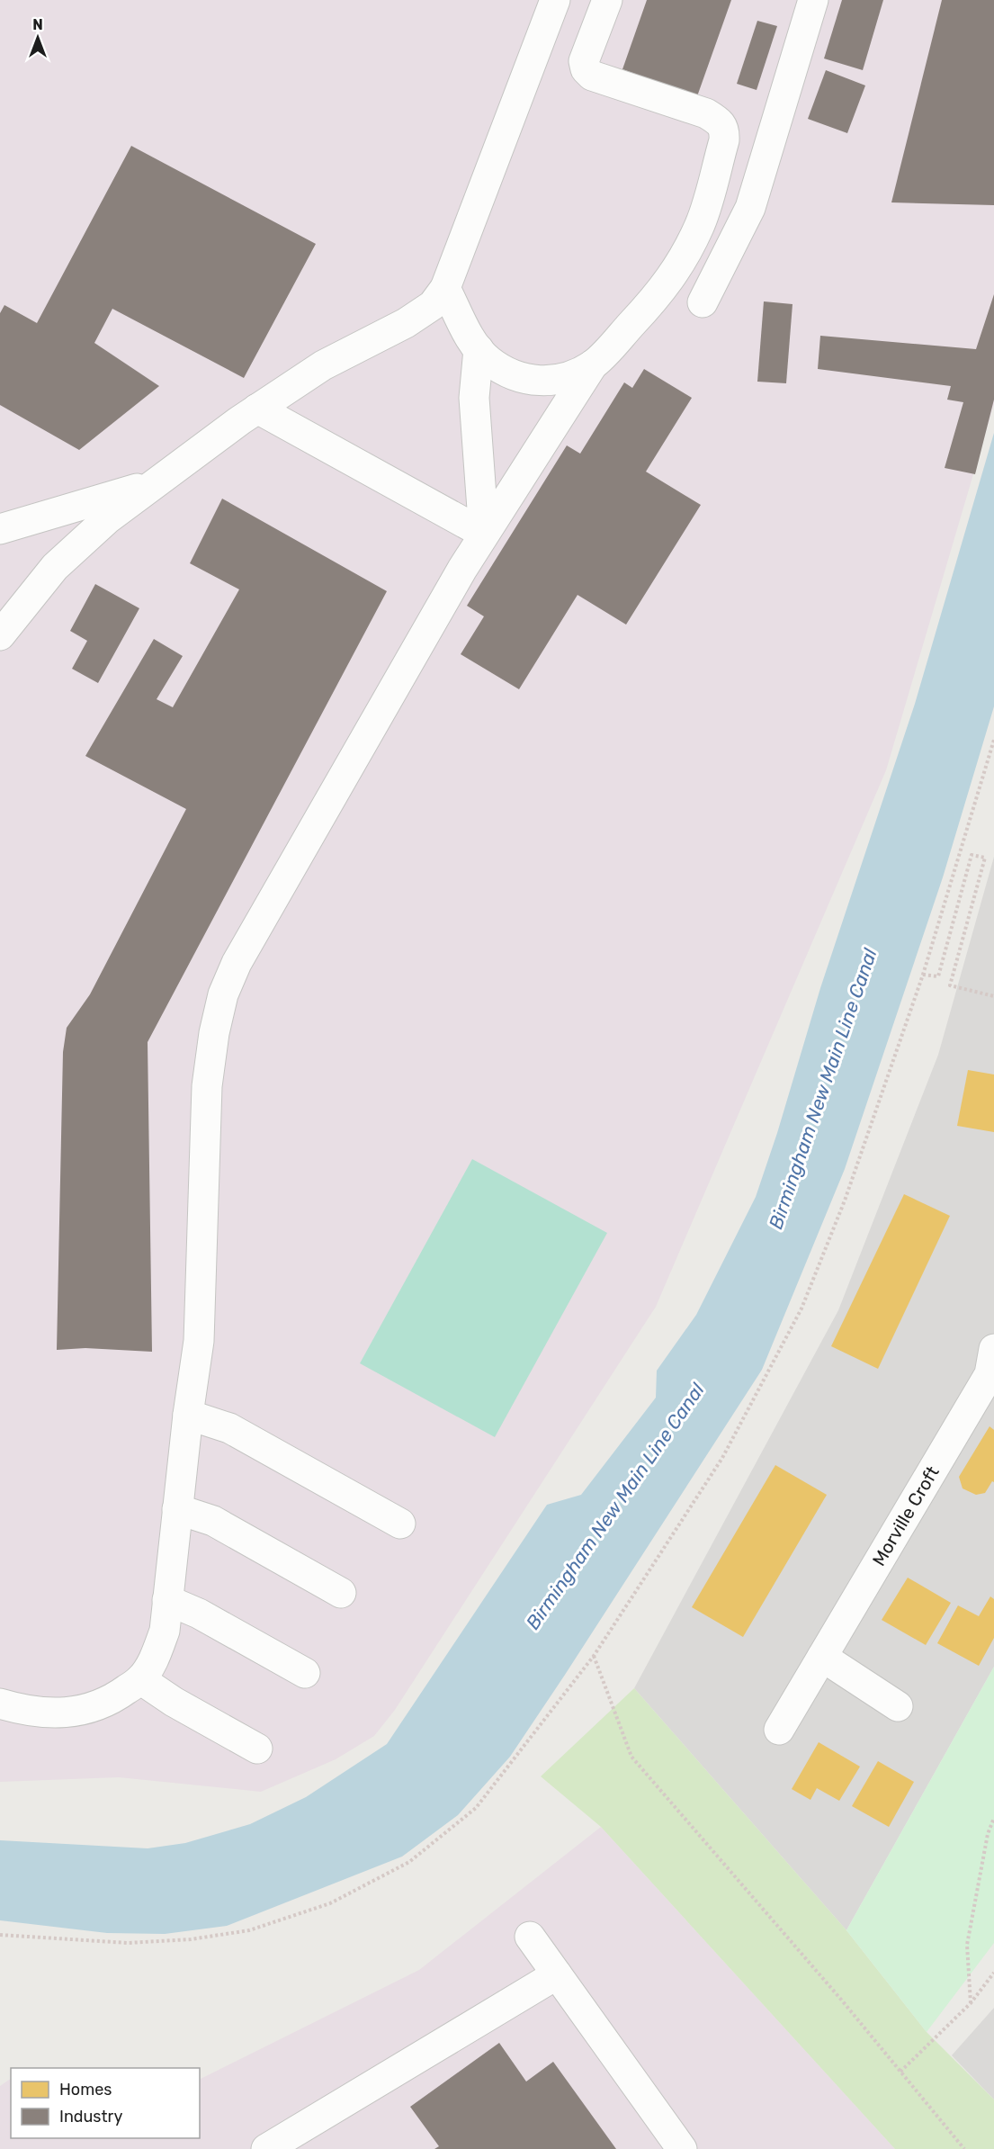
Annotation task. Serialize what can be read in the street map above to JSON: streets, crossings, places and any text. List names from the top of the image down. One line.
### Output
{"streets":{"street":["Morville Croft"]},"water":["Birmingham New Main Line Canal"],"legend":["Homes","Industry"],"north":"top"}
